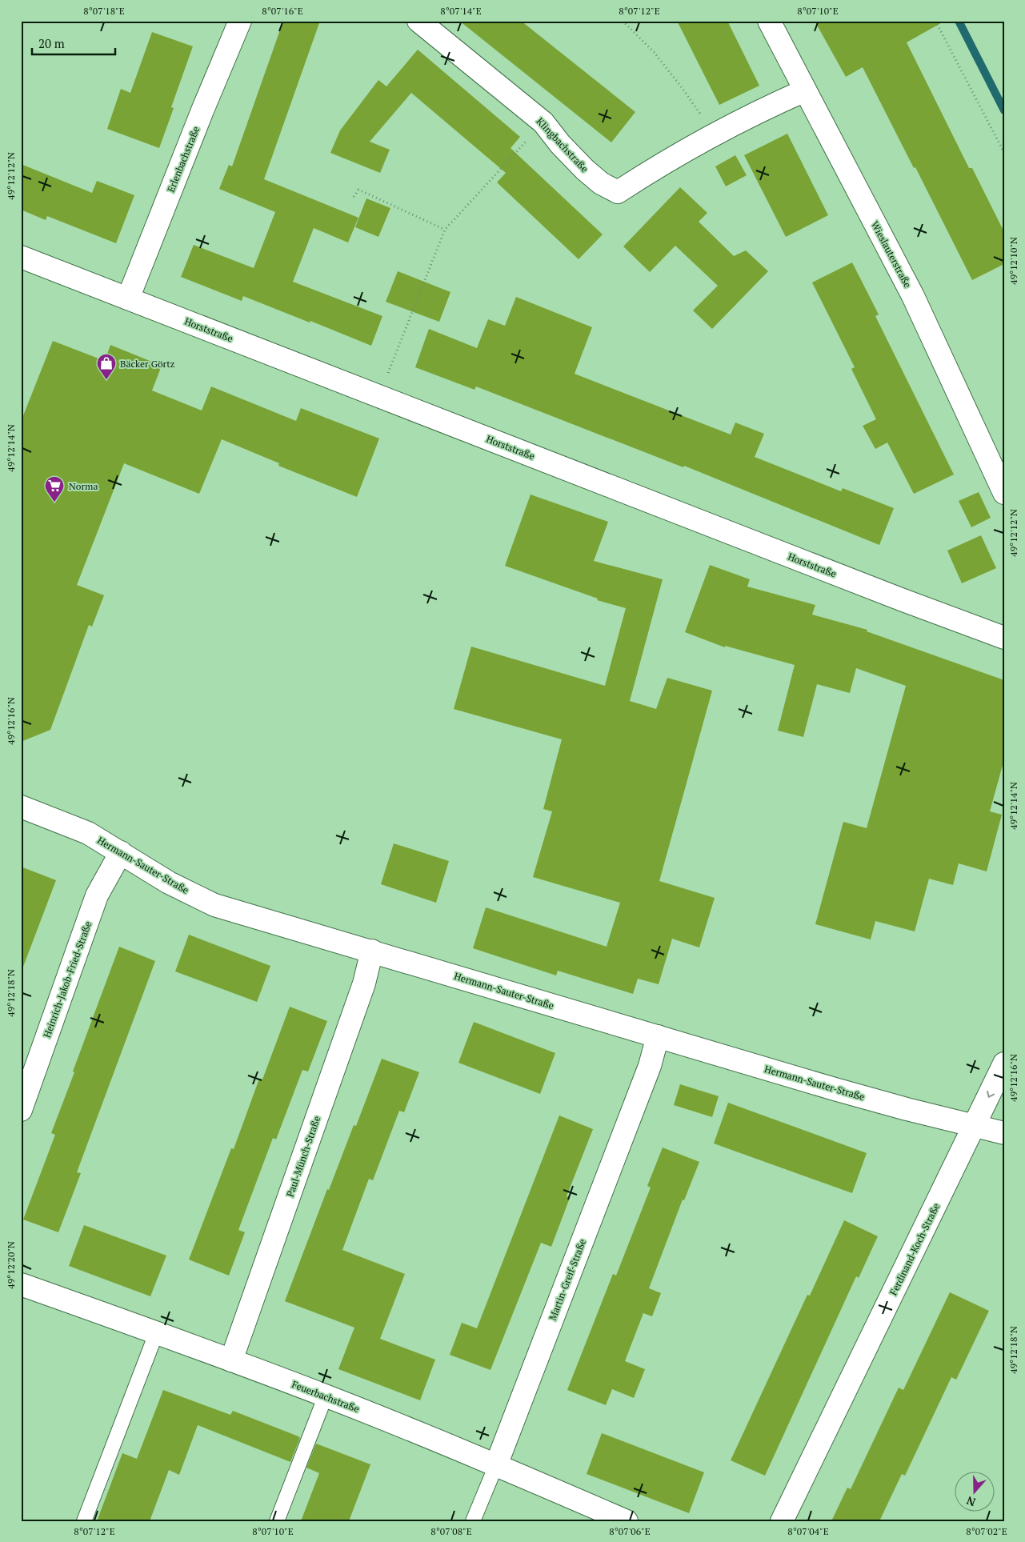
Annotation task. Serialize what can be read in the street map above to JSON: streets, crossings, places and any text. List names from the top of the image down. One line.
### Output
{"streets":{"street":["Klingbachstraße","Erlenbachstraße","Wieslauterstraße","Horststraße","Hermann-Sauter-Straße","Heinrich-Jakob-Fried-Straße","Paul-Münch-Straße","Ferdinand-Koch-Straße","Martin-Greif-Straße","Feuerbachstraße"]},"crossings":[["Klingbachstraße","Wieslauterstraße"],["Erlenbachstraße","Horststraße"],["Hermann-Sauter-Straße","Heinrich-Jakob-Fried-Straße"],["Hermann-Sauter-Straße","Paul-Münch-Straße"],["Hermann-Sauter-Straße","Ferdinand-Koch-Straße"],["Hermann-Sauter-Straße","Martin-Greif-Straße"],["Paul-Münch-Straße","Feuerbachstraße"],["Martin-Greif-Straße","Feuerbachstraße"]],"places":{"shop":["Bäcker Görtz"],"supermarket":["Norma"]},"scale_bar":"20 m","north":"bottom","coordinates":["8°07'18\"E","8°07'16\"E","8°07'14\"E","8°07'12\"E","8°07'10\"E","49°12'12\"N","49°12'10\"N","49°12'14\"N","49°12'16\"N","49°12'18\"N","49°12'20\"N","8°07'08\"E","8°07'06\"E","8°07'04\"E","8°07'02\"E"]}
